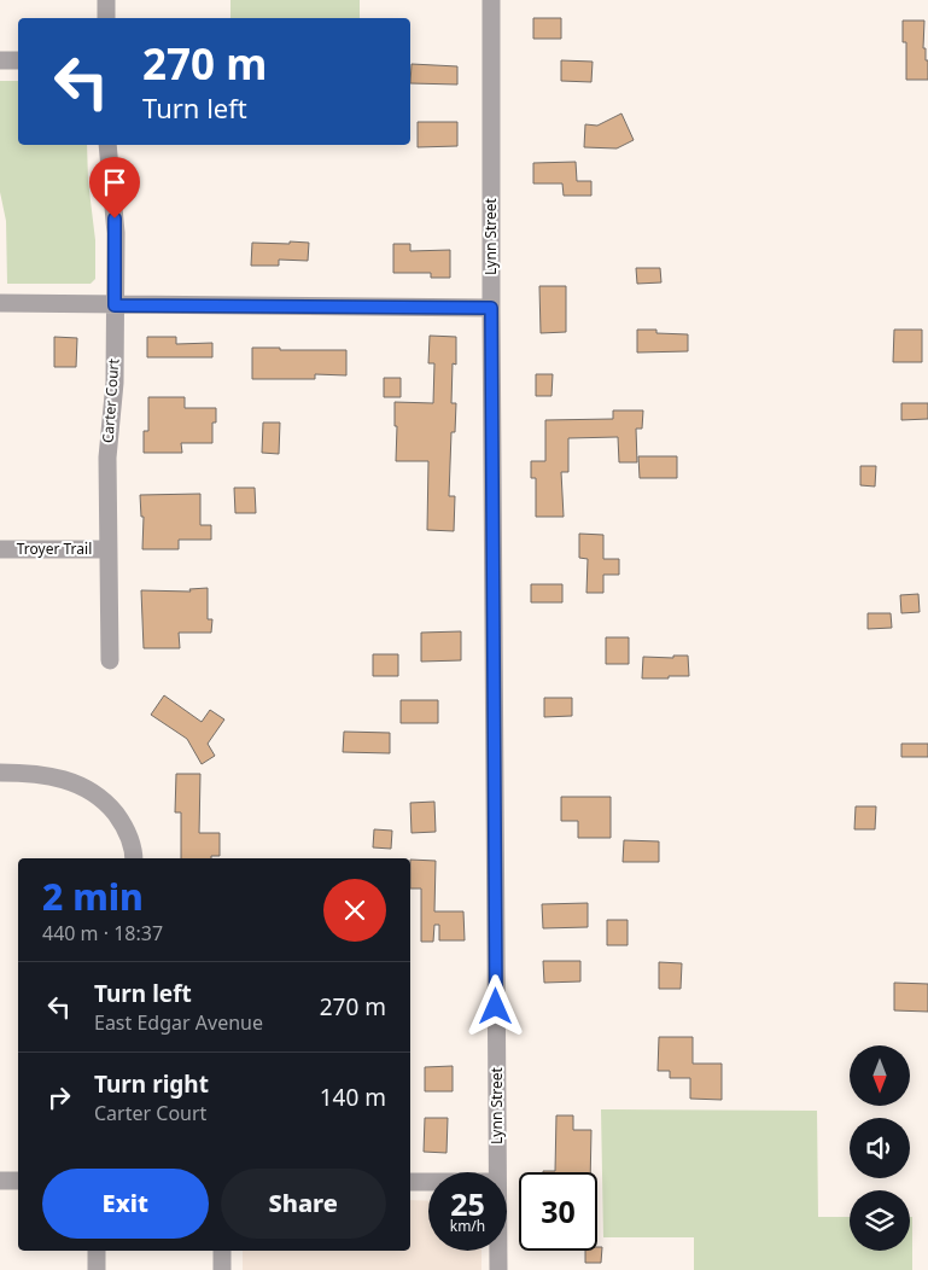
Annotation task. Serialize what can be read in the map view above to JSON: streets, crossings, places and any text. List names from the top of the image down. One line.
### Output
{"streets":{"street":["Lynn Street","Carter Court","Troyer Trail"]},"crossings":[["Carter Court","Troyer Trail"]],"north":"bottom","page":{"turn":["270 m","Turn left"],"heading":["2 min","440 m · 18:37"],"list":[{"name":"Turn left","note":"East Edgar Avenue","value":"270 m"},{"name":"Turn right","note":"Carter Court","value":"140 m"}],"buttons":["Exit","Share"],"speed":"25 km/h","limit":"30"}}
